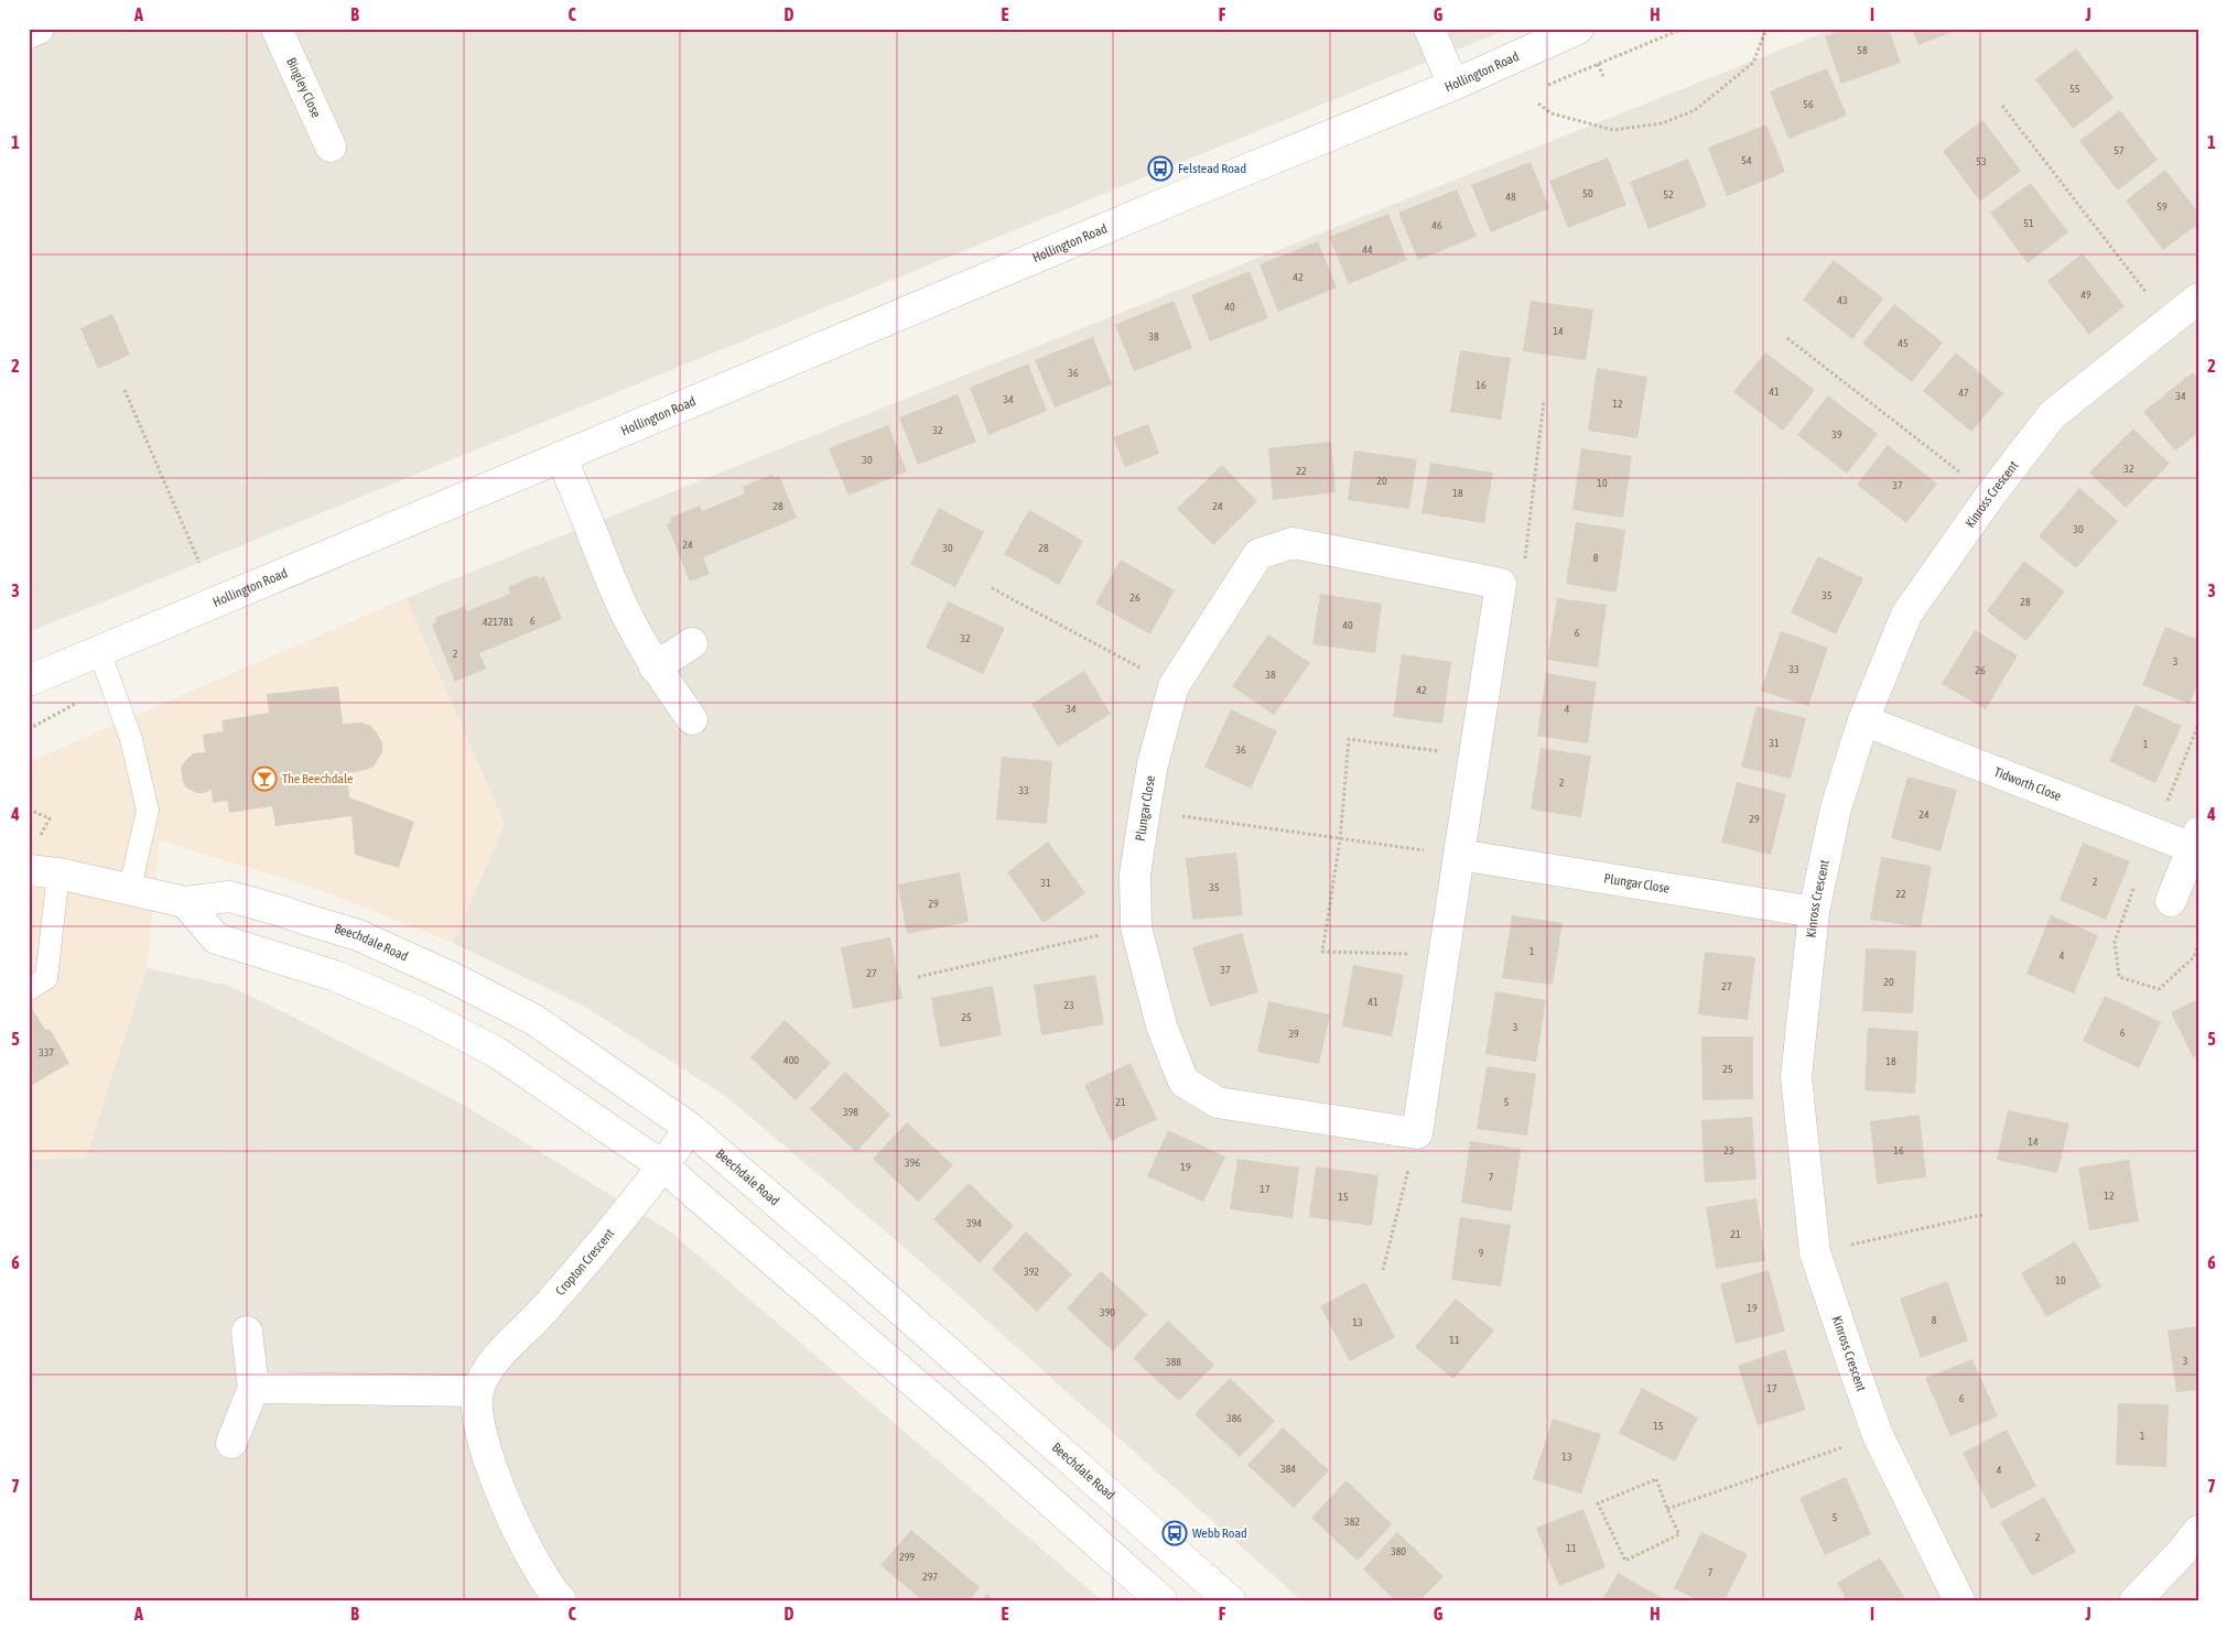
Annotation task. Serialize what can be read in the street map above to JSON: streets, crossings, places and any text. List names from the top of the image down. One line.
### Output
{"streets":{"street":["Hollington Road","Bingley Close","Kinross Crescent","Tidworth Close","Plungar Close","Beechdale Road","Cropton Crescent"]},"crossings":[["Kinross Crescent","Tidworth Close"],["Kinross Crescent","Plungar Close"],["Beechdale Road","Cropton Crescent"]],"places":{"bus stop":["Felstead Road","Webb Road"],"bar":["The Beechdale"]},"house_numbers":["58","55","56","57","54","53","50","52","48","59","51","46","44","42","49","43","40","14","38","45","36","16","41","47","34","34","12","32","39","30","32","22","20","10","37","18","28","24","30","24","30","28","8","35","26","28","6","421781","40","6","32","2","3","33","26","38","42","34","4","31","1","36","2","33","24","29","2","31","35","22","29","1","4","37","27","20","27","41","23","25","3","6","39","337","400","18","25","21","5","398","14","23","16","396","19","7","17","12","15","394","21","9","392","10","19","390","8","13","11","3","388","17","6","386","15","1","13","384","4","5","382","2","11","380","299","7","297"],"grid":{"columns":["A","B","C","D","E","F","G","H","I","J"],"rows":["1","2","3","4","5","6","7"]}}
